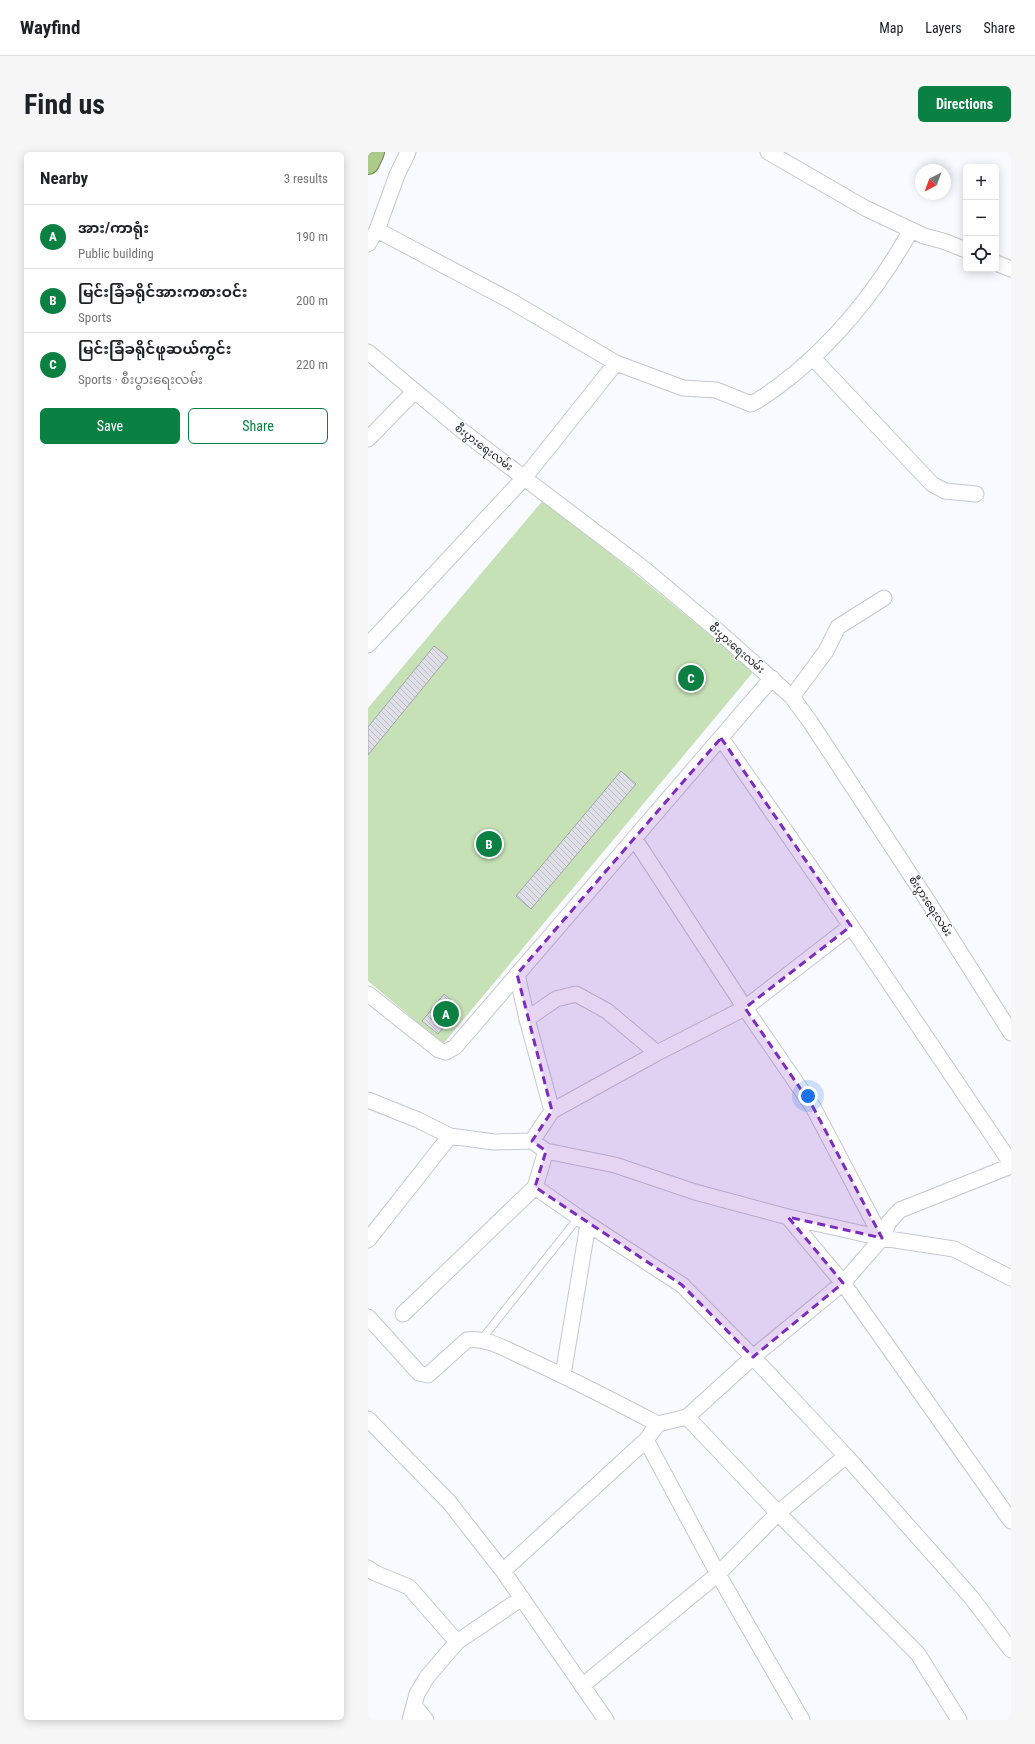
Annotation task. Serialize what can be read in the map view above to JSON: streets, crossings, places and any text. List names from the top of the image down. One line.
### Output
{"streets":{"street":["စီးပွားရေးလမ်း"]},"north":"bottom left","page":{"header":"Wayfind","nav":["Map","Layers","Share"],"buttons":["Directions",["Save","Share"]],"title":"Find us","heading":["Nearby","3 results"],"map_buttons":["+","−"],"list":[{"mark":"A","name":"အား/ကာရုံး","note":"Public building","value":"190 m"},{"mark":"B","name":"မြင်းခြံခရိုင်အားကစားဝင်း","note":"Sports","value":"200 m"},{"mark":"C","name":"မြင်းခြံခရိုင်ဖူဆယ်ကွင်း","note":"Sports · စီးပွားရေးလမ်း","value":"220 m"}],"pins":["C","B","A"]}}
